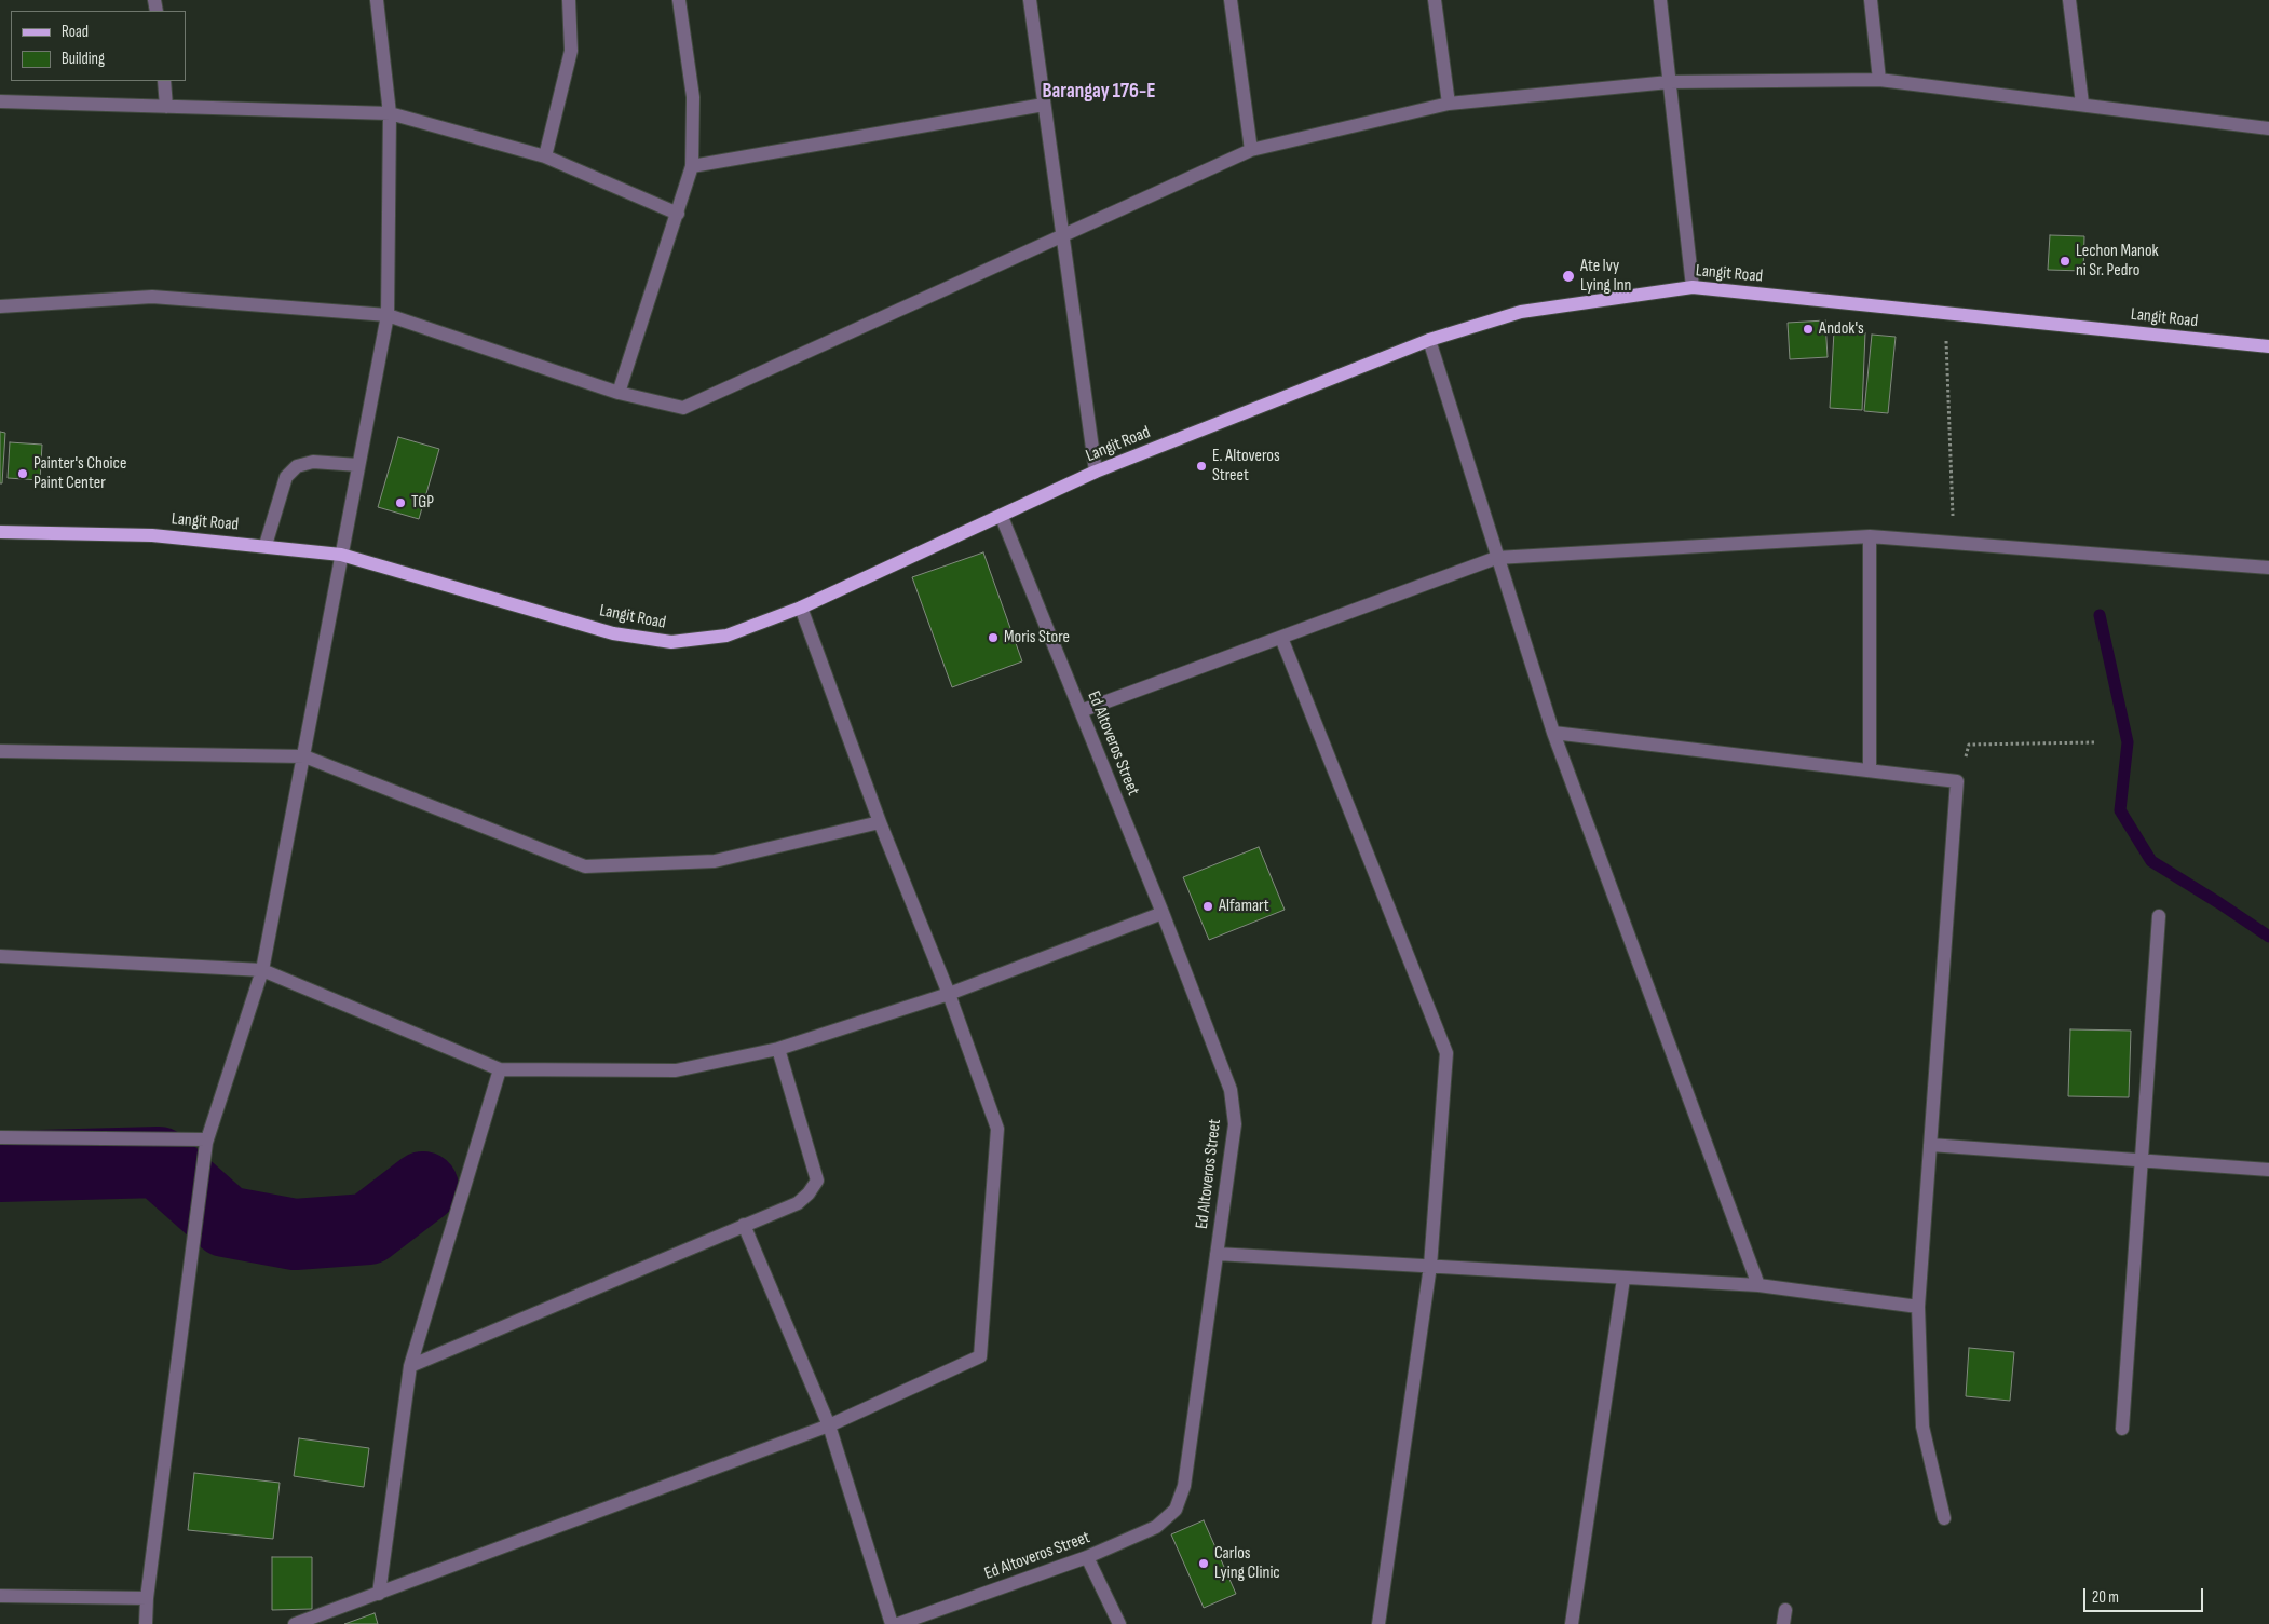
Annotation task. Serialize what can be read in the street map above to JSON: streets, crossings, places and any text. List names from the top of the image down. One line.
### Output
{"streets":{"main road":["Langit Road"],"street":["Ed Altoveros Street"]},"crossings":[["Langit Road","Ed Altoveros Street"]],"districts":["Barangay 176-E"],"places":["Lechon Manok ni Sr. Pedro","Ate Ivy Lying Inn","Andok's","E. Altoveros Street","Painter's Choice Paint Center","TGP","Moris Store","Alfamart","Carlos Lying Clinic"],"legend":["Road","Building"],"scale_bar":"20 m"}
